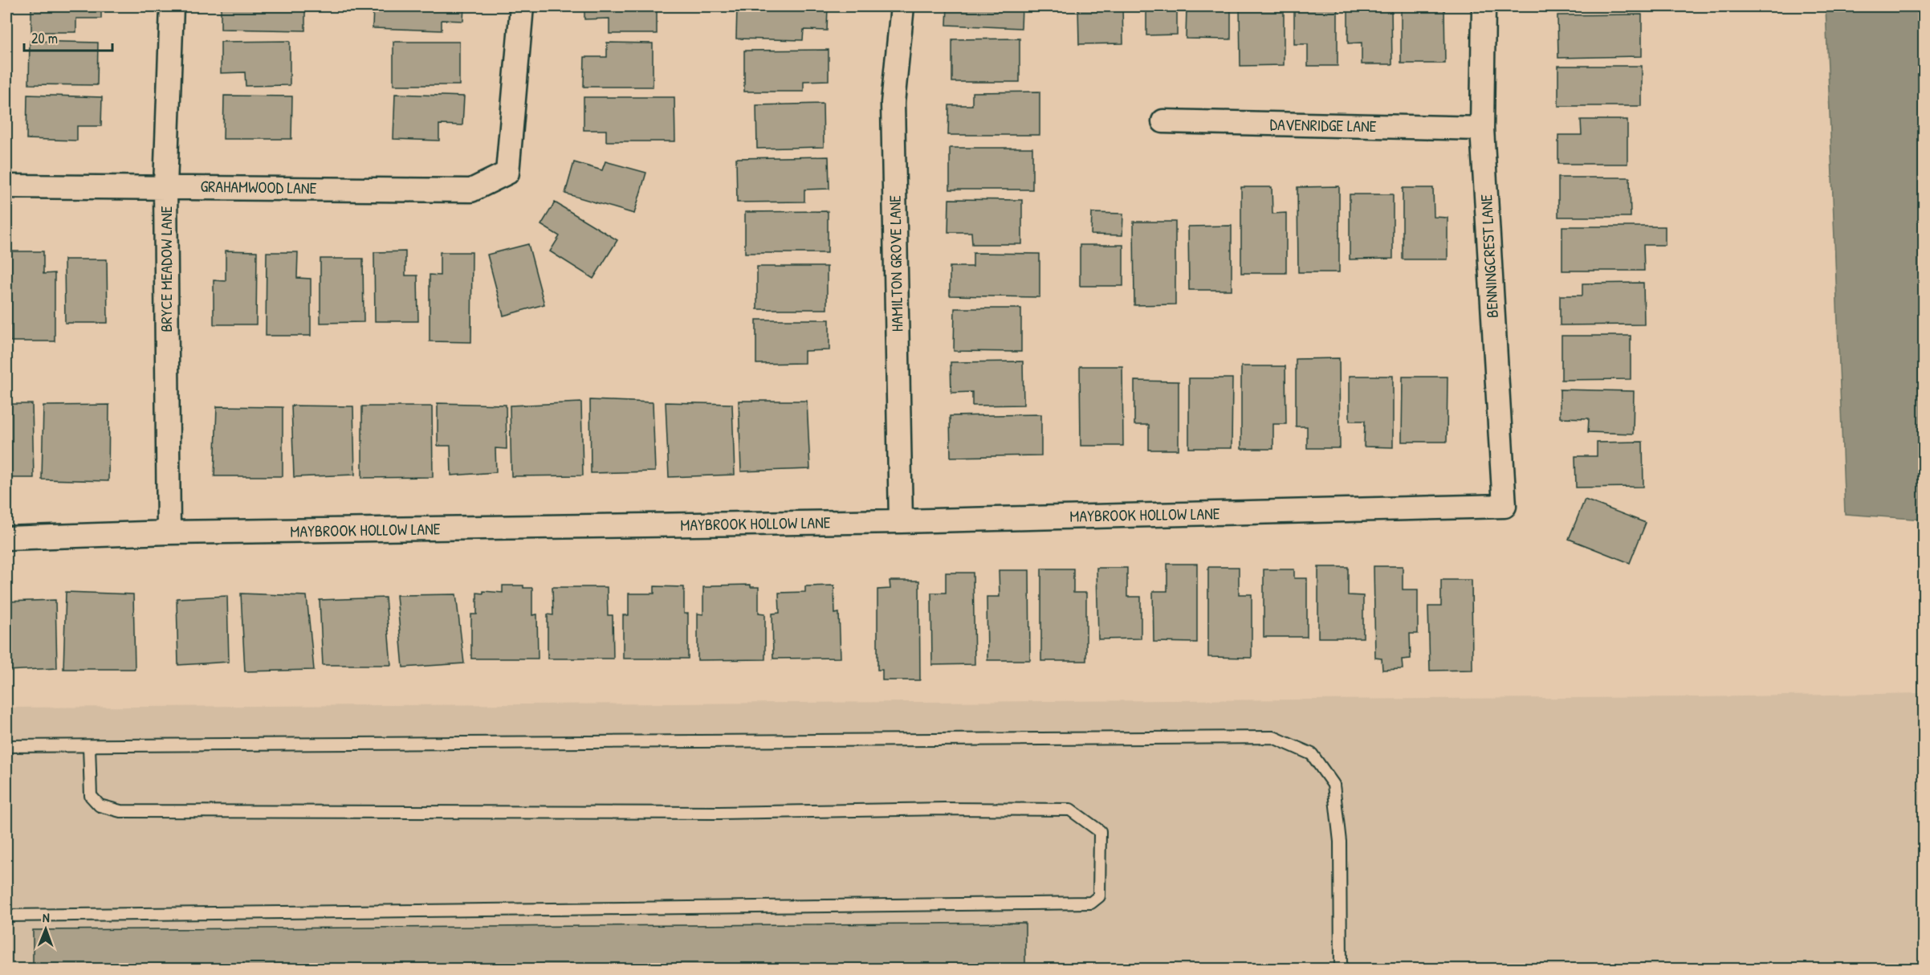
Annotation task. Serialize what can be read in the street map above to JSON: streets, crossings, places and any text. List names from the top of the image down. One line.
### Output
{"streets":{"street":["DAVENRIDGE LANE","GRAHAMWOOD LANE","BENNINGCREST LANE","HAMILTON GROVE LANE","BRYCE MEADOW LANE","MAYBROOK HOLLOW LANE"]},"crossings":[["DAVENRIDGE LANE","BENNINGCREST LANE"],["GRAHAMWOOD LANE","BRYCE MEADOW LANE"],["BENNINGCREST LANE","MAYBROOK HOLLOW LANE"],["HAMILTON GROVE LANE","MAYBROOK HOLLOW LANE"],["BRYCE MEADOW LANE","MAYBROOK HOLLOW LANE"]],"scale_bar":"20 m","north":"top"}
